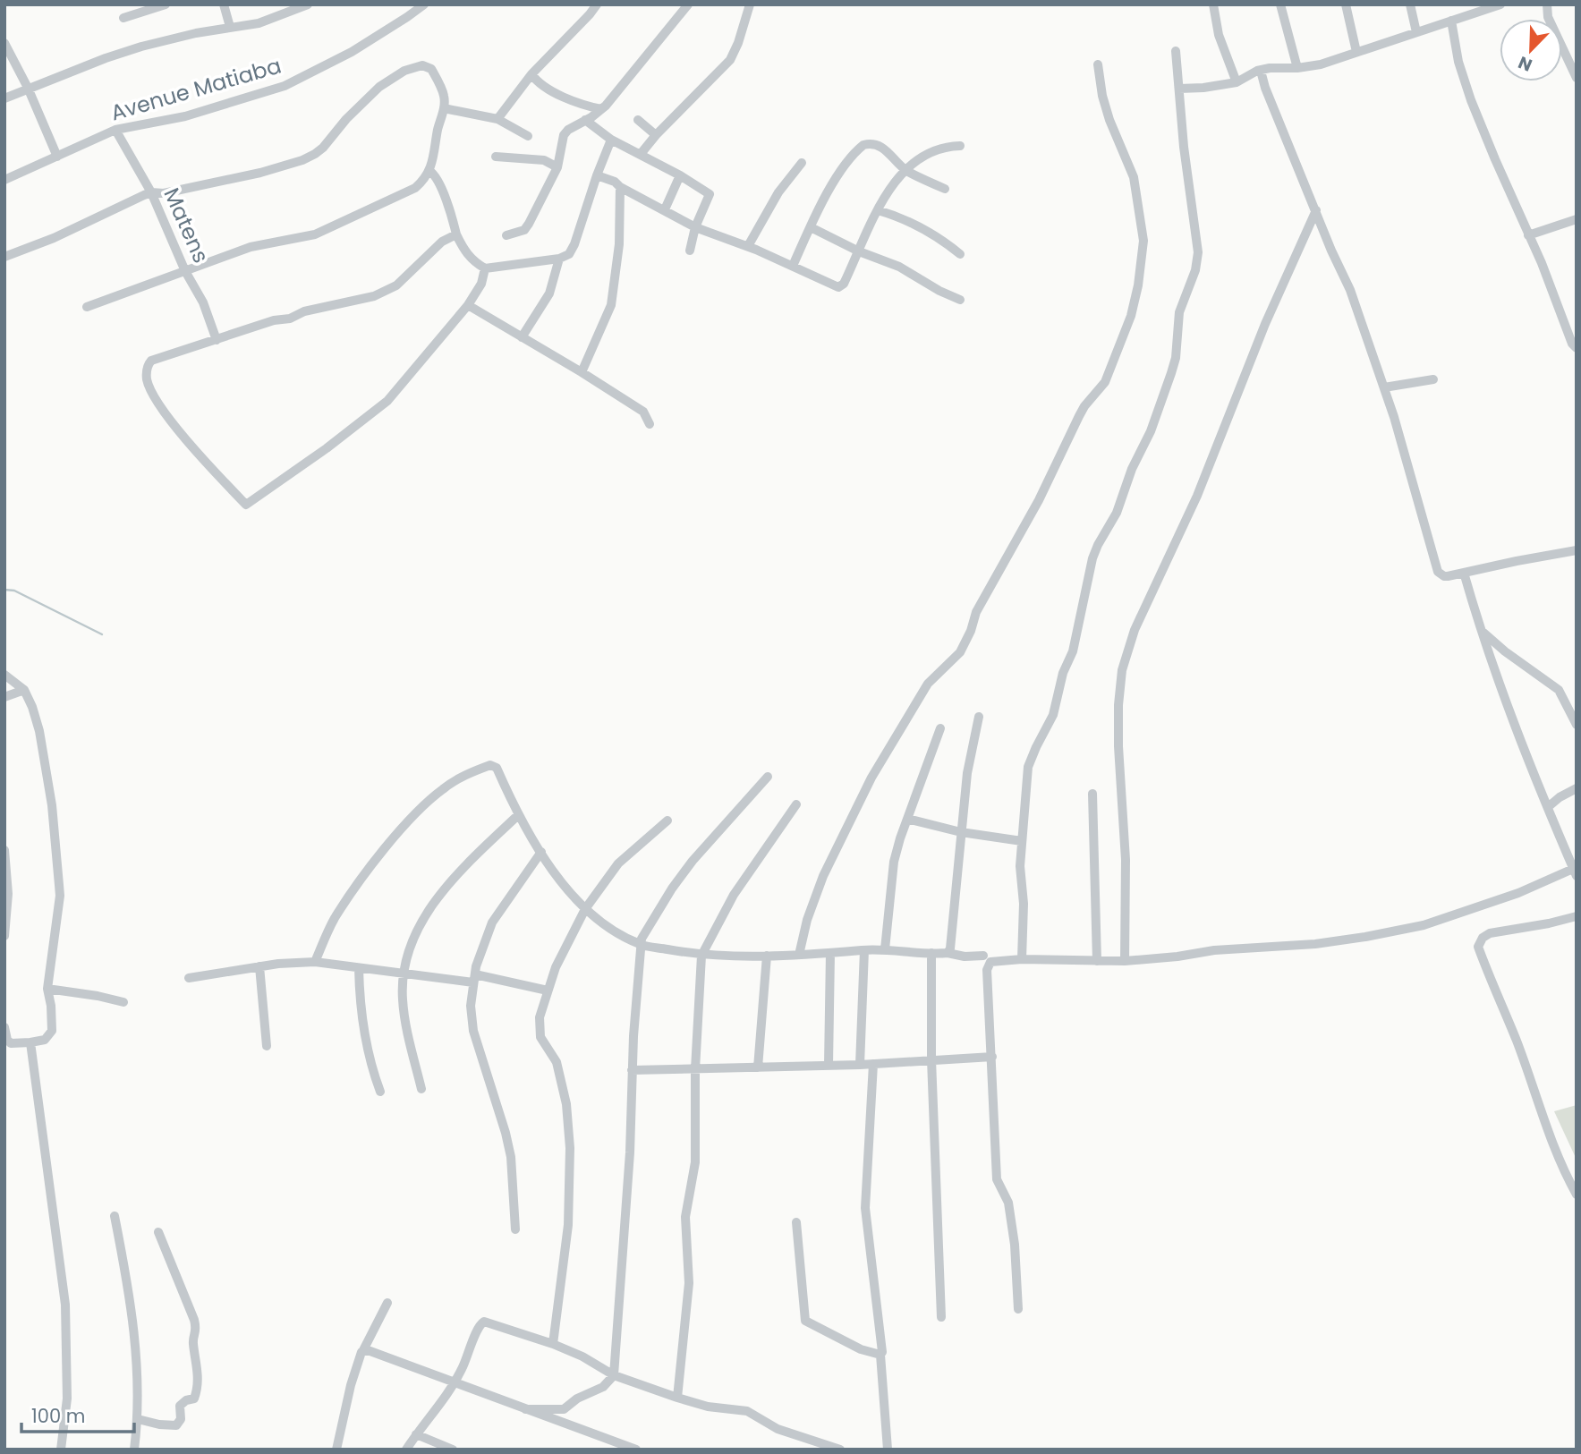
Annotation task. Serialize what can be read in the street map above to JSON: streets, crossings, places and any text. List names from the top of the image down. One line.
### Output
{"streets":{"street":["Avenue Matiaba","Matens"]},"crossings":[["Avenue Matiaba","Matens"]],"scale_bar":"100 m","north":"bottom left"}
